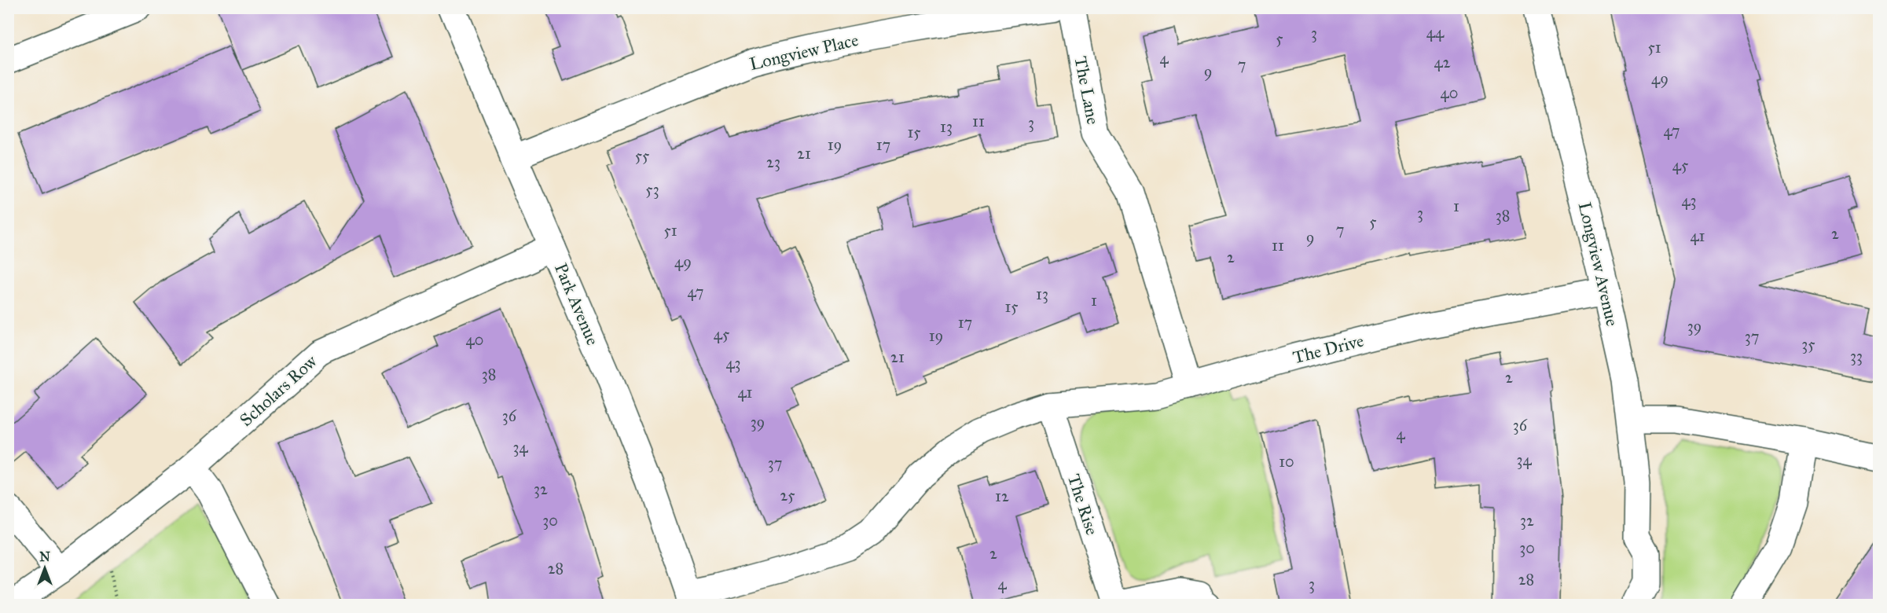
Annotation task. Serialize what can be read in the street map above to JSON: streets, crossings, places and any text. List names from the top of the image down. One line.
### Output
{"streets":{"street":["Longview Place","The Lane","Longview Avenue","Park Avenue","The Drive","Scholars Row","The Rise"]},"crossings":[["Longview Place","Park Avenue"],["The Lane","The Drive"],["Longview Avenue","The Drive"],["Park Avenue","The Drive"],["Park Avenue","Scholars Row"],["The Drive","The Rise"]],"house_numbers":["44","3","5","51","4","42","7","9","49","40","11","3","13","47","15","19","17","21","55","23","45","53","43","1","3","38","5","7","51","2","41","9","11","2","49","47","13","1","15","17","39","45","19","37","40","35","33","21","43","38","2","41","36","39","36","4","34","34","10","37","32","25","12","30","32","30","2","28","28","4","3"],"north":"top"}
